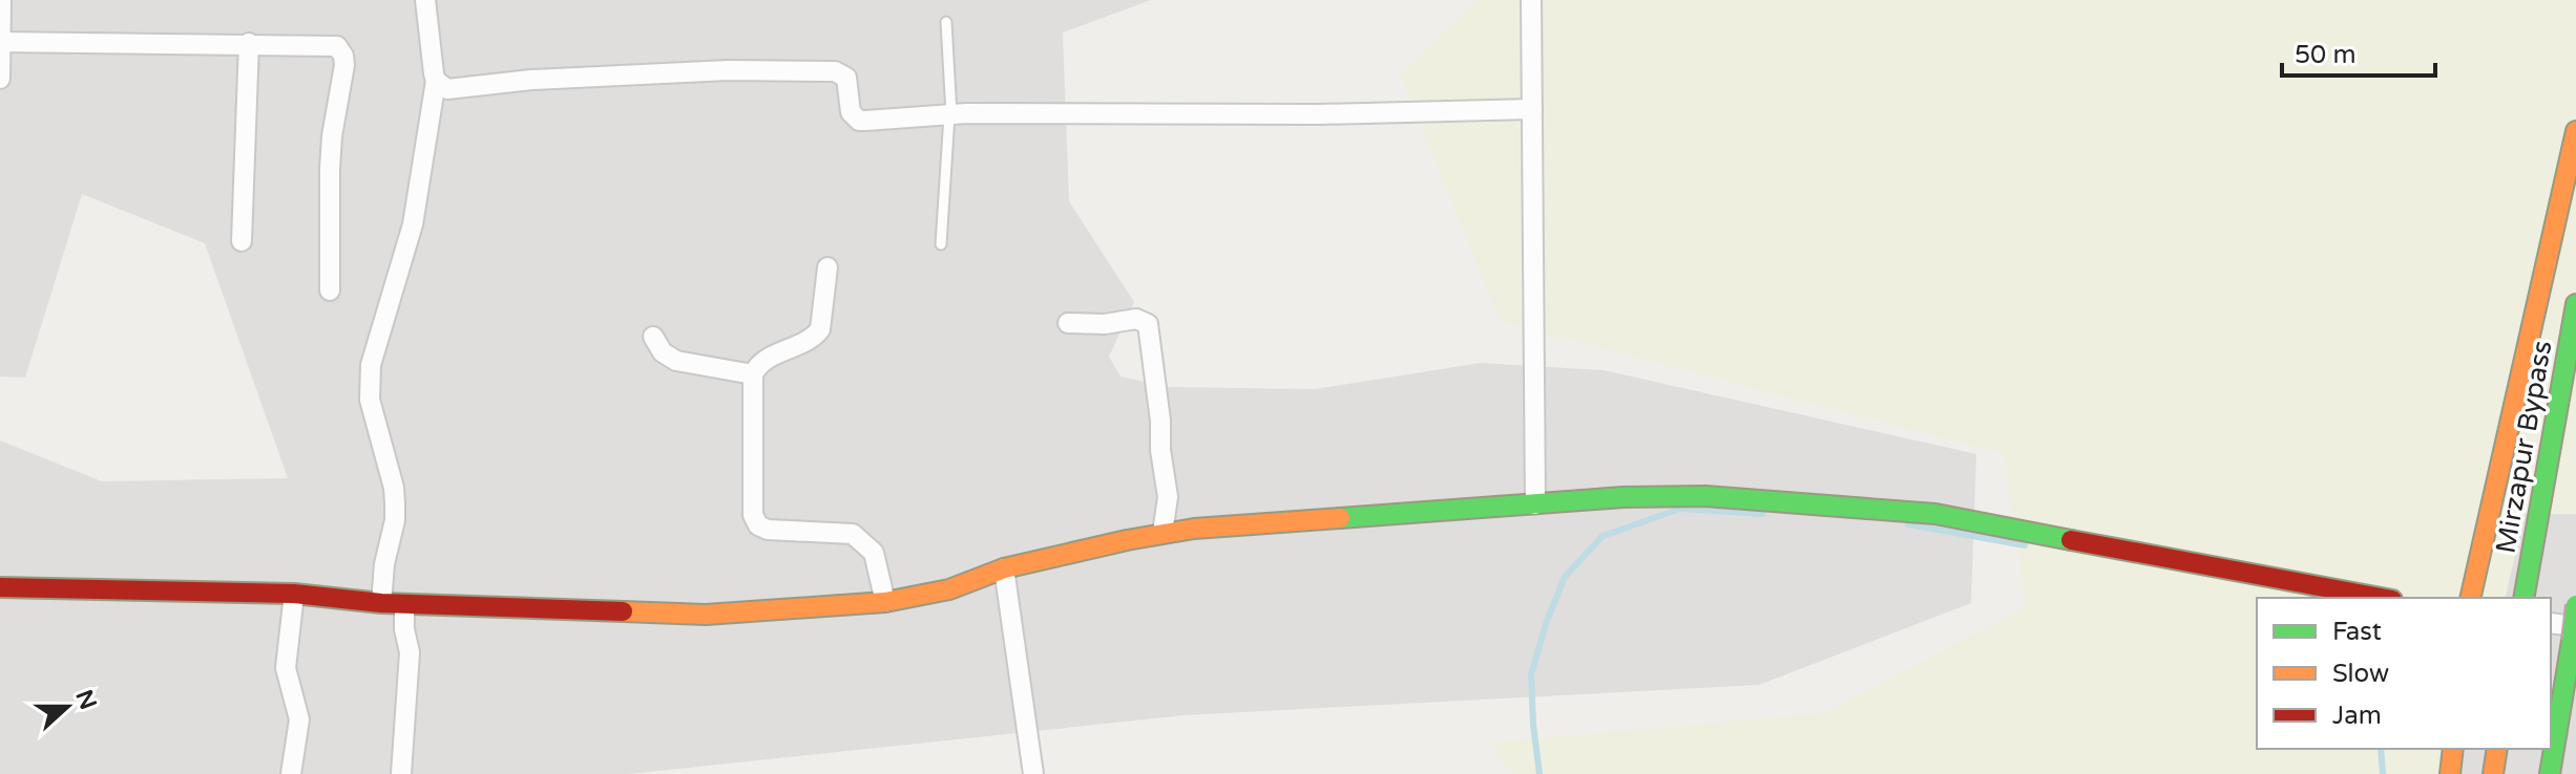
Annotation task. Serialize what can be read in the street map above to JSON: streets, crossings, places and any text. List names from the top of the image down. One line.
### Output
{"streets":{"main road":["Mirzapur Bypass"]},"legend":["Fast","Slow","Jam"],"scale_bar":"50 m","north":"right"}
